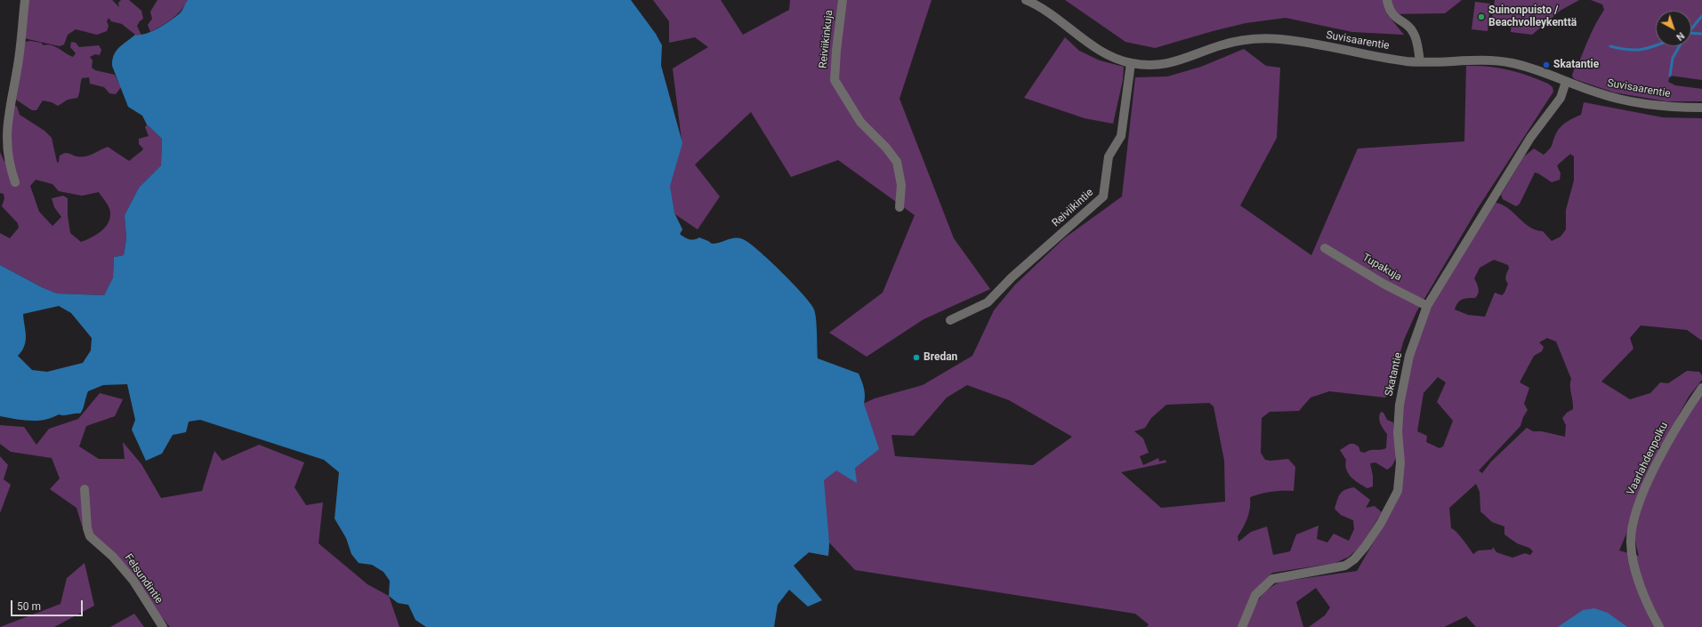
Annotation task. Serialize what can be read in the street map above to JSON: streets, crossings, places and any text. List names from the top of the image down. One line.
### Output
{"streets":{"street":["Reiviikinkuja","Suvisaarentie","Reiviikintie","Tupakuja","Skatantie","Vaarlahdenpolku","Felsundintie"]},"crossings":[["Suvisaarentie","Reiviikintie"],["Suvisaarentie","Skatantie"],["Tupakuja","Skatantie"]],"places":["Suinonpuisto / Beachvolleykenttä","Skatantie","Bredan"],"scale_bar":"50 m","north":"bottom right"}
